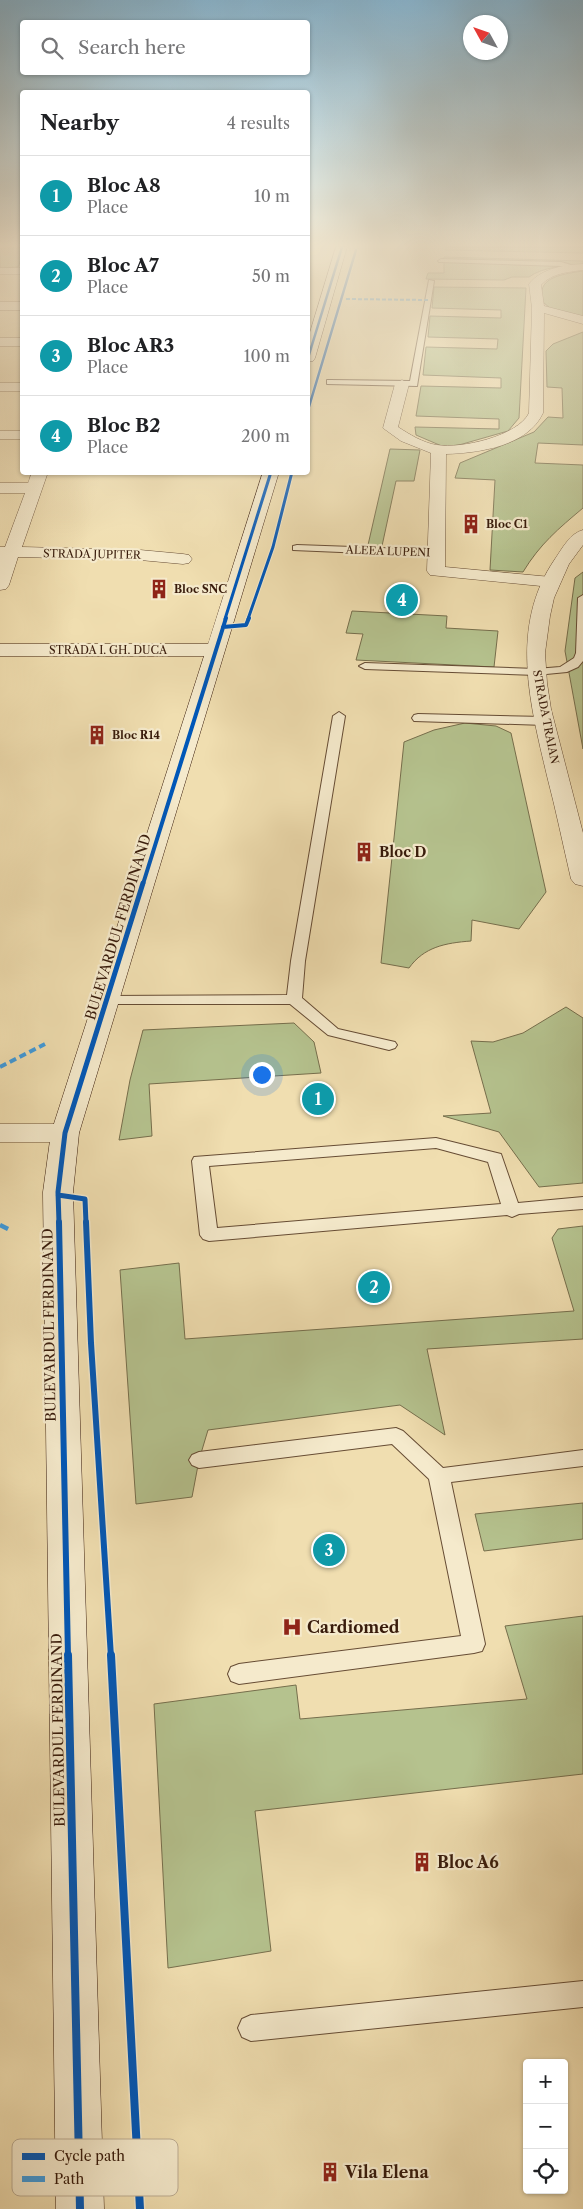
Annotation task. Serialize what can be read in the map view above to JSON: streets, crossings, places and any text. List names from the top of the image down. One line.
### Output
{"streets":{"street":["ALEEA LUPENI","STRADA JUPITER","STRADA I. GH. DUCA","STRADA TRAIAN","BULEVARDUL FERDINAND"]},"crossings":[["STRADA I. GH. DUCA","BULEVARDUL FERDINAND"]],"places":{"building":["Bloc C1","Bloc SNC","Bloc R14","Bloc D","Bloc A6","Vila Elena"],"hospital":["Cardiomed"]},"legend":["Cycle path","Path"],"north":"top left","page":{"search":"Search here","heading":["Nearby","4 results"],"list":[{"mark":"1","name":"Bloc A8","note":"Place","value":"10 m"},{"mark":"2","name":"Bloc A7","note":"Place","value":"50 m"},{"mark":"3","name":"Bloc AR3","note":"Place","value":"100 m"},{"mark":"4","name":"Bloc B2","note":"Place","value":"200 m"}],"pins":["4","1","2","3"],"map_buttons":["+","−"]}}
